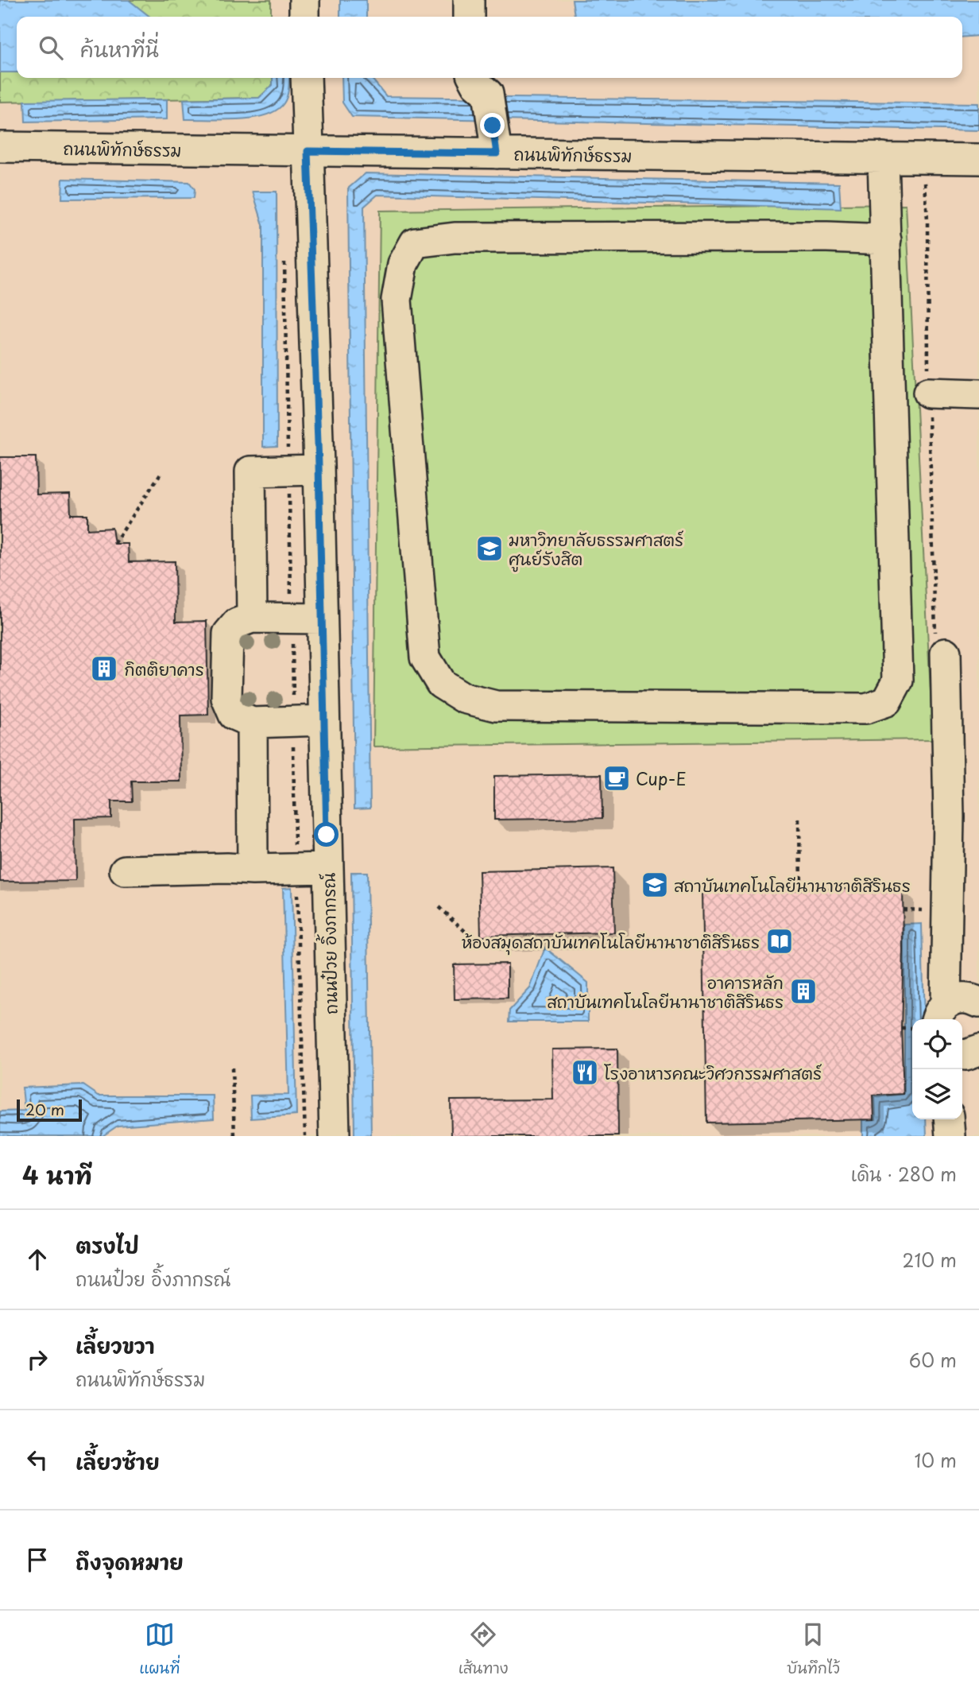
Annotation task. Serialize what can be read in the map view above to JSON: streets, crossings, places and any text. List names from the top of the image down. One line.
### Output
{"streets":{"street":["ถนนพิทักษ์ธรรม","ถนนป๋วย อิ้งภากรณ์"]},"crossings":[["ถนนพิทักษ์ธรรม","ถนนป๋วย อิ้งภากรณ์"]],"places":{"school or university":["มหาวิทยาลัยธรรมศาสตร์ ศูนย์รังสิต","สถาบันเทคโนโลยีนานาชาติสิรินธร"],"building":["กิตติยาคาร","อาคารหลัก สถาบันเทคโนโลยีนานาชาติสิรินธร"],"cafe":["Cup-E"],"library":["ห้องสมุดสถาบันเทคโนโลยีนานาชาติสิรินธร"],"restaurant":["โรงอาหารคณะวิศวกรรมศาสตร์"]},"scale_bar":"20 m","page":{"search":"ค้นหาที่นี่","scale":"20 m","heading":["4 นาที","เดิน · 280 m"],"list":[["ตรงไป","ถนนป๋วย อิ้งภากรณ์","210 m"],["เลี้ยวขวา","ถนนพิทักษ์ธรรม","60 m"],["เลี้ยวซ้าย","10 m"],"ถึงจุดหมาย"],"nav":["แผนที่","เส้นทาง","บันทึกไว้"]}}
